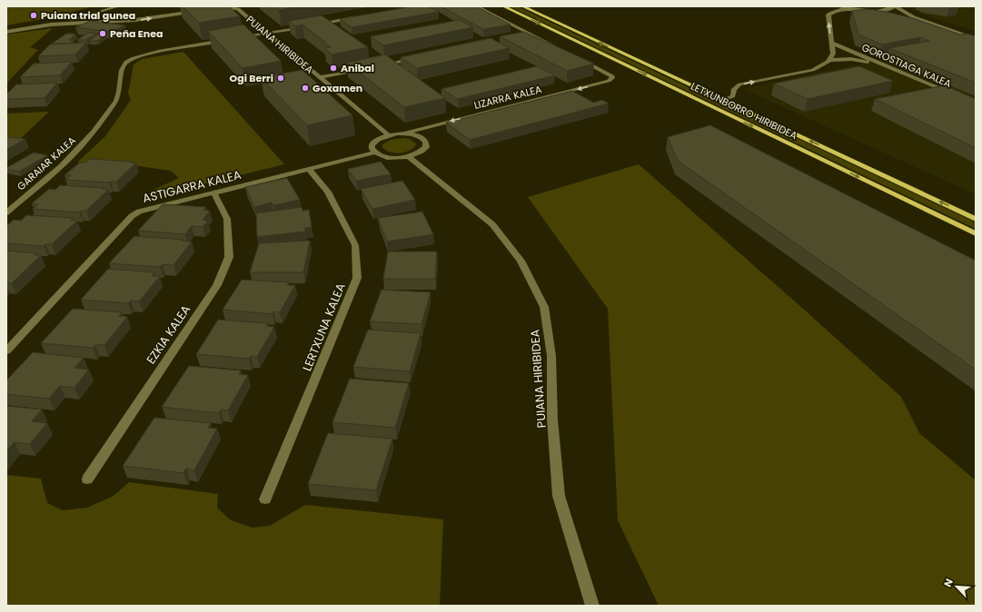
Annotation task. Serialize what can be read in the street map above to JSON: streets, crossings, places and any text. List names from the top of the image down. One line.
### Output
{"streets":{"main road":["LETXUNBORRO HIRIBIDEA"],"street":["PUIANA HIRIBIDEA","GOROSTIAGA KALEA","LIZARRA KALEA","GARAIAR KALEA","ASTIGARRA KALEA","LERTXUNA KALEA","EZKIA KALEA"]},"crossings":[["PUIANA HIRIBIDEA","GARAIAR KALEA"],["ASTIGARRA KALEA","LERTXUNA KALEA"],["ASTIGARRA KALEA","EZKIA KALEA"]],"places":["Puiana trial gunea","Peña Enea","Anibal","Ogi Berri","Goxamen"],"north":"top left"}
